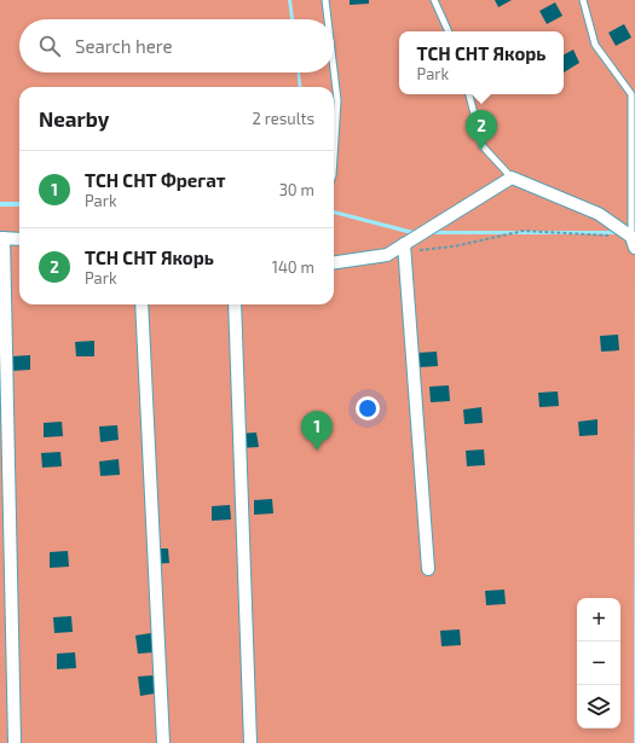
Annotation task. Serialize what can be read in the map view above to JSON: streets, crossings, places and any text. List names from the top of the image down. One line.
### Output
{"page":{"search":"Search here","popup":["ТСН СНТ Якорь","Park"],"heading":["Nearby","2 results"],"pins":["2","1"],"list":[{"mark":"1","name":"ТСН СНТ Фрегат","note":"Park","value":"30 m"},{"mark":"2","name":"ТСН СНТ Якорь","note":"Park","value":"140 m"}],"map_buttons":["+","−"]}}
